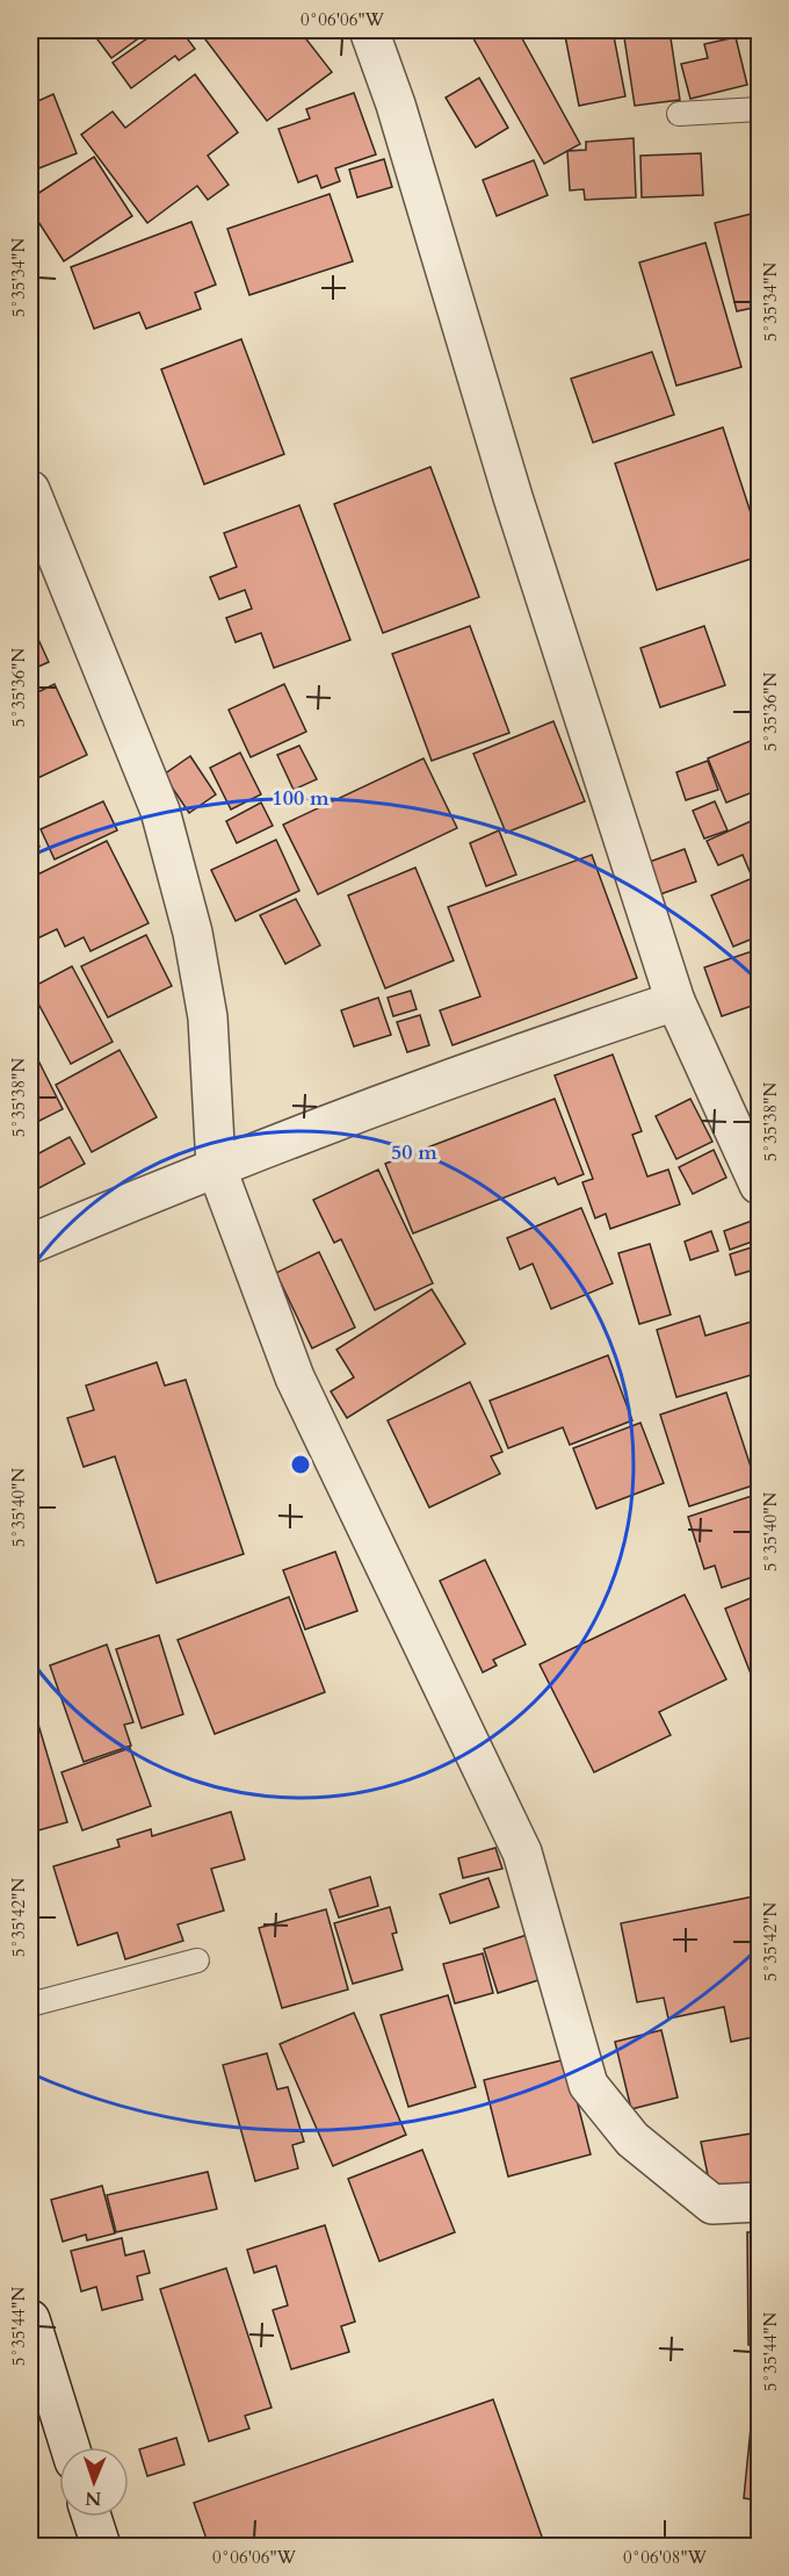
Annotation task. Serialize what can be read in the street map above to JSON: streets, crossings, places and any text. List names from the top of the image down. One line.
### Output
{"north":"bottom","coordinates":["0°06'06\"W","5°35'34\"N","5°35'36\"N","5°35'38\"N","5°35'40\"N","5°35'42\"N","5°35'44\"N","0°06'08\"W"],"rings":["100 m","50 m"]}
